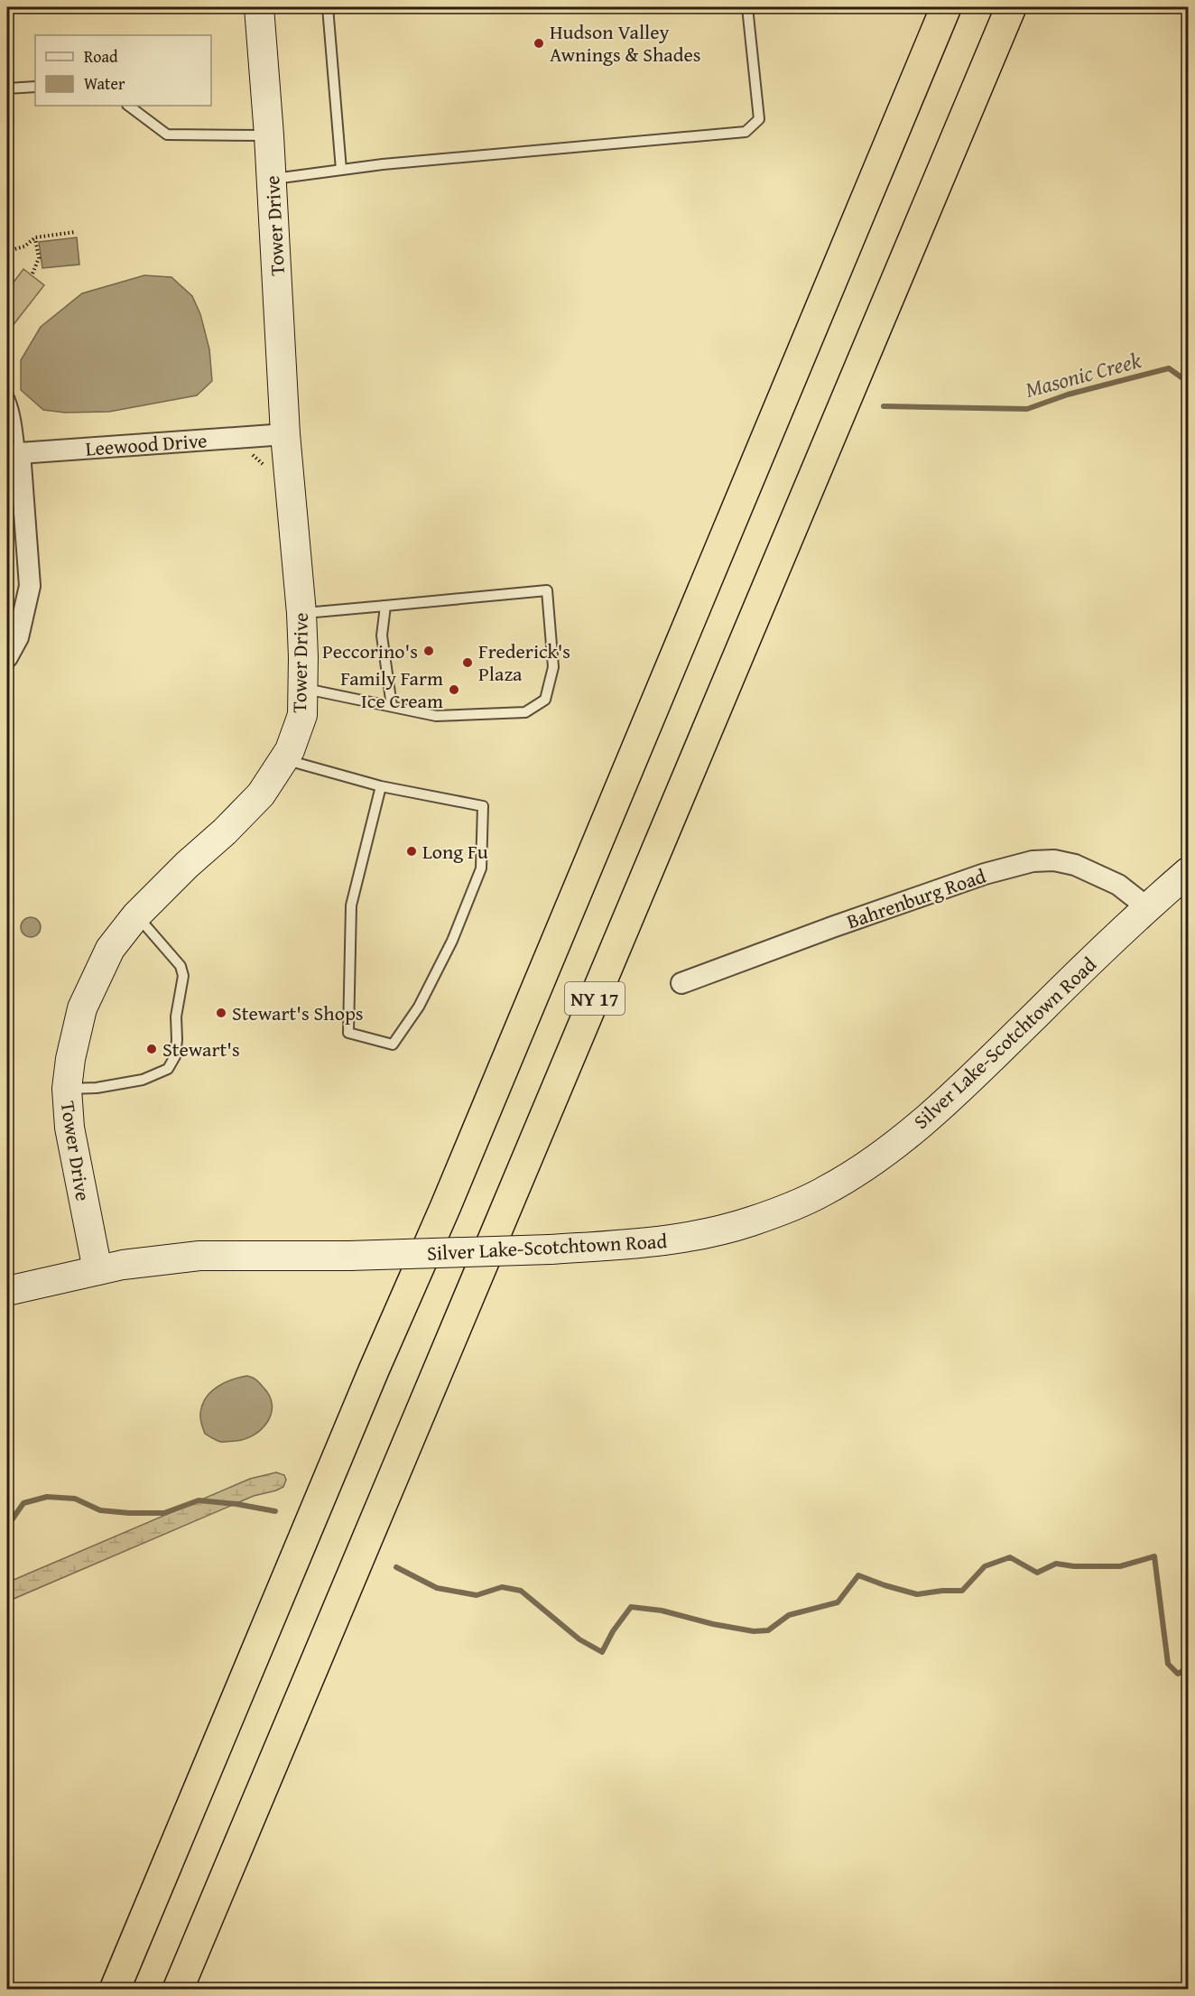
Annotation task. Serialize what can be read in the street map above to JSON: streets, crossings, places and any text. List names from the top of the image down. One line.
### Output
{"streets":{"highway":["NY 17"],"street":["Tower Drive","Leewood Drive","Bahrenburg Road","Silver Lake-Scotchtown Road"]},"crossings":[["Tower Drive","Leewood Drive"],["Tower Drive","Silver Lake-Scotchtown Road"],["Bahrenburg Road","Silver Lake-Scotchtown Road"]],"water":["Masonic Creek"],"places":["Hudson Valley Awnings & Shades","Peccorino's","Frederick's Plaza","Family Farm Ice Cream","Long Fu","Stewart's Shops","Stewart's"],"legend":["Road","Water"]}
